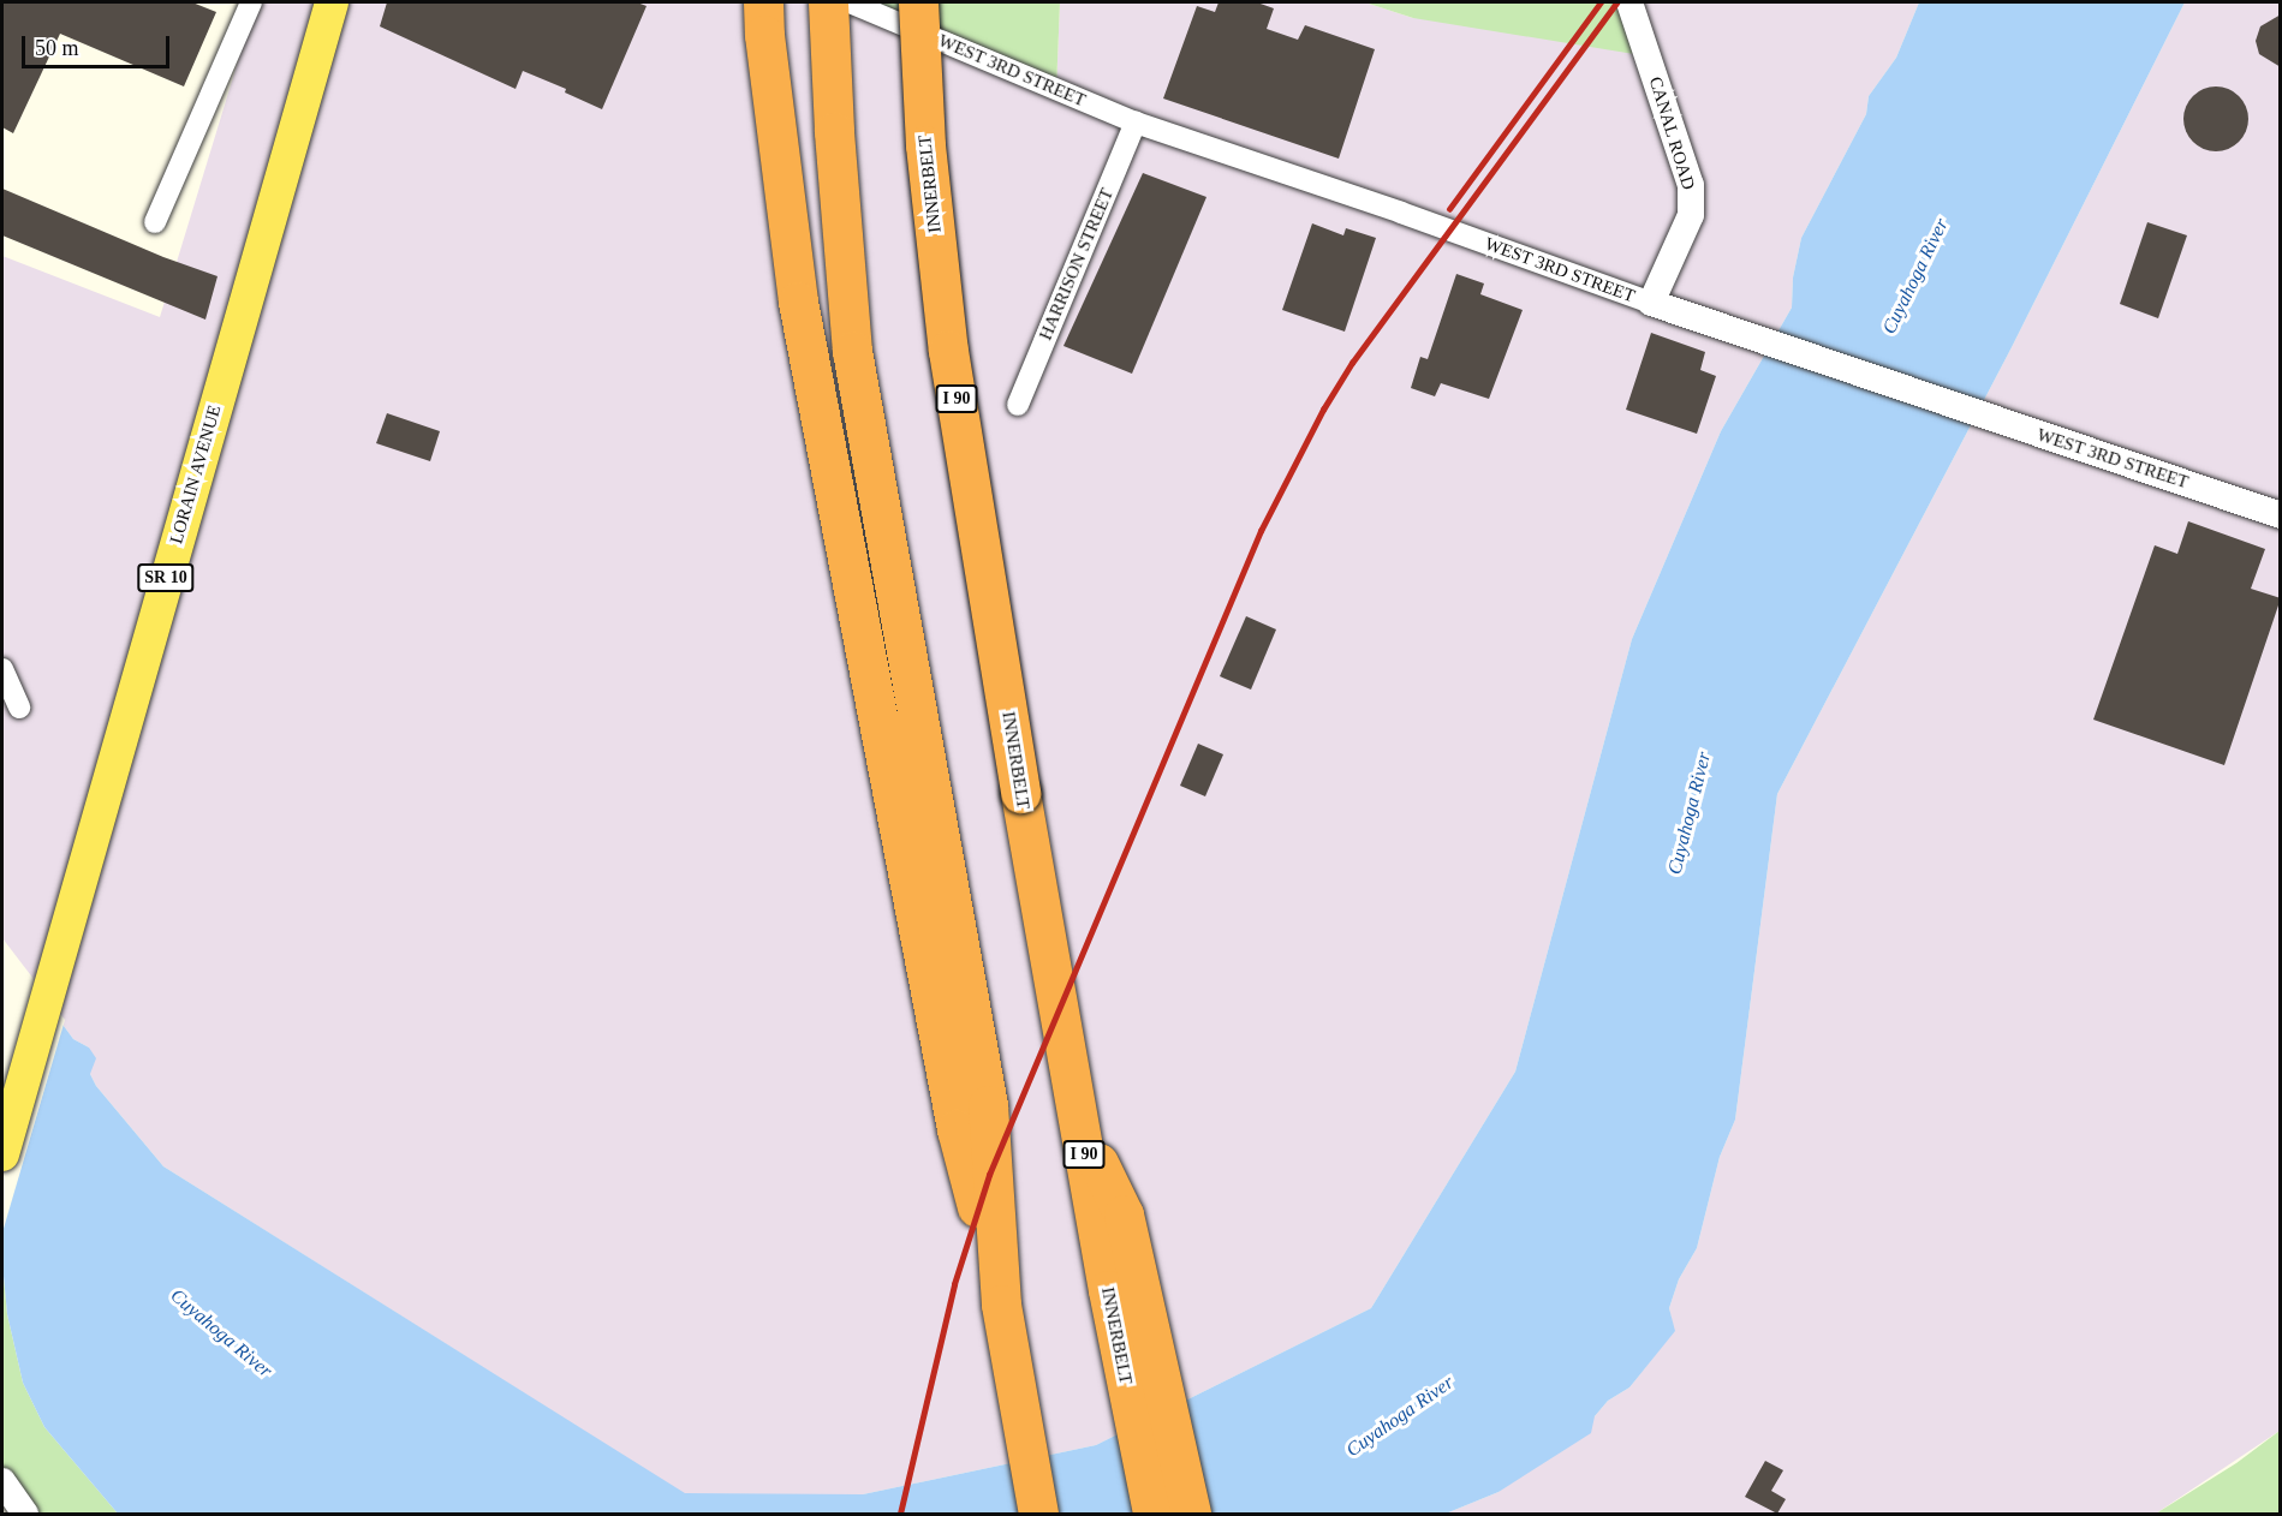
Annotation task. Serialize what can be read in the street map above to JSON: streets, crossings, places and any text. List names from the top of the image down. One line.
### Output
{"streets":{"highway":["INNERBELT","I 90"],"main road":["LORAIN AVENUE","SR 10"],"street":["WEST 3RD STREET","CANAL ROAD","HARRISON STREET"]},"crossings":[["WEST 3RD STREET","CANAL ROAD"],["WEST 3RD STREET","HARRISON STREET"]],"water":["Cuyahoga River"],"scale_bar":"50 m"}
